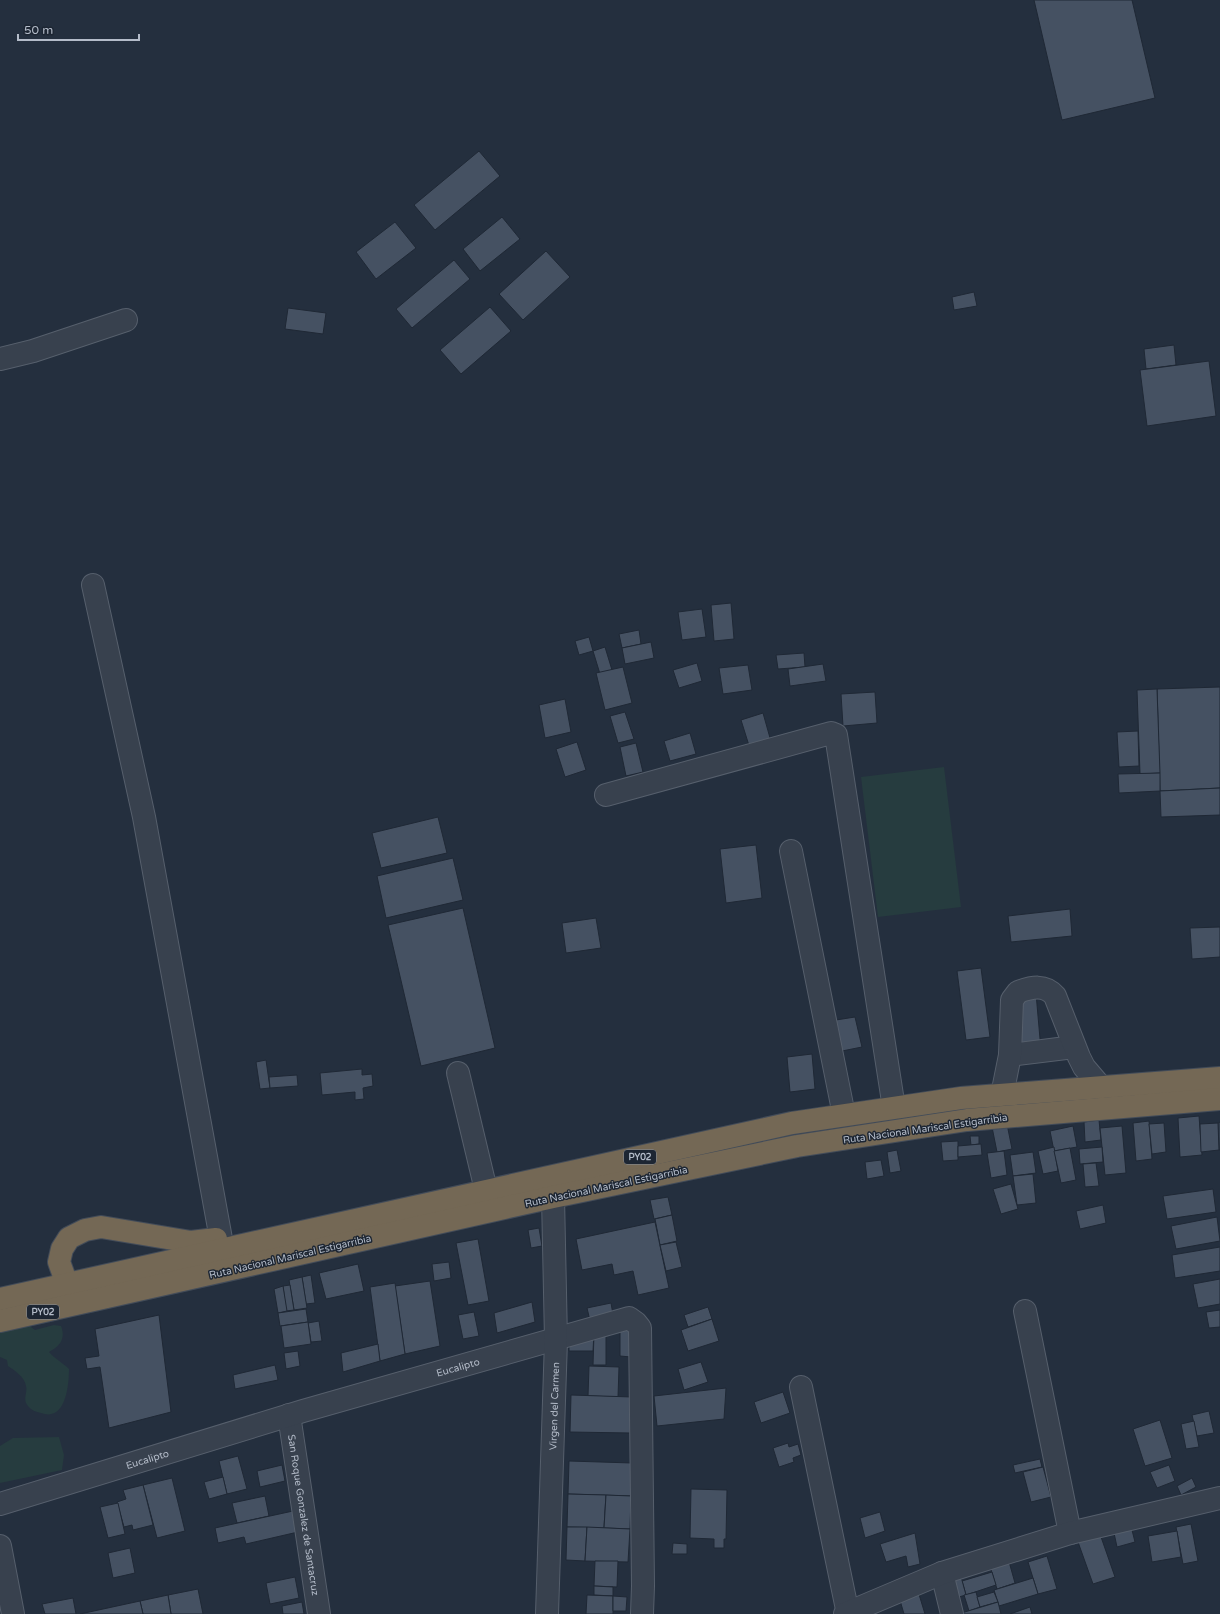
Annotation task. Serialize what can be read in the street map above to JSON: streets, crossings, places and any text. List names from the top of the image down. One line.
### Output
{"streets":{"highway":["Ruta Nacional Mariscal Estigarribia","PY02"],"street":["Eucalipto","Virgen del Carmen","San Roque Gonzalez de Santacruz"]},"crossings":[["Ruta Nacional Mariscal Estigarribia","Virgen del Carmen"],["Eucalipto","Virgen del Carmen"],["Eucalipto","San Roque Gonzalez de Santacruz"]],"scale_bar":"50 m"}
